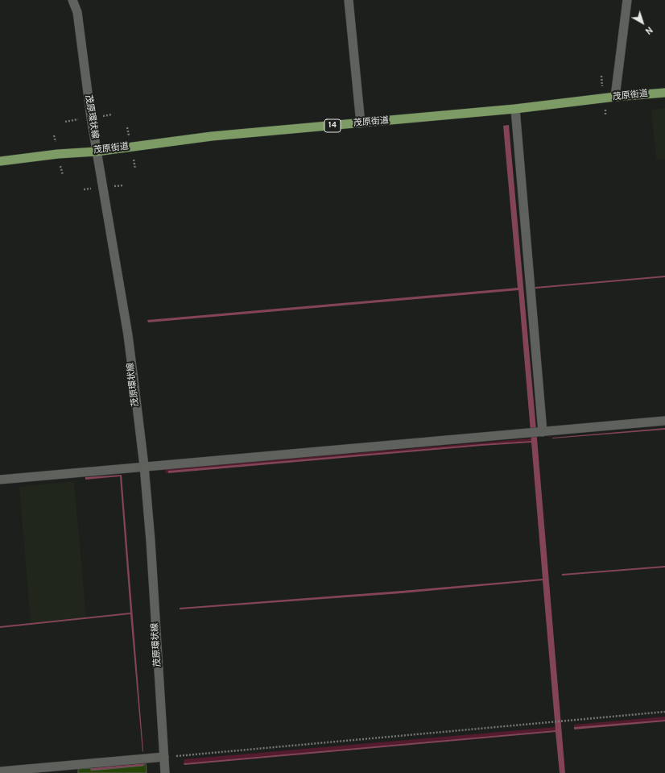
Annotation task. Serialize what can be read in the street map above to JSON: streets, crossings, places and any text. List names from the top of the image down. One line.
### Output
{"streets":{"main road":["茂原街道","14"],"street":["茂原環状線"]},"crossings":[["茂原街道","茂原環状線"]],"north":"bottom right"}
